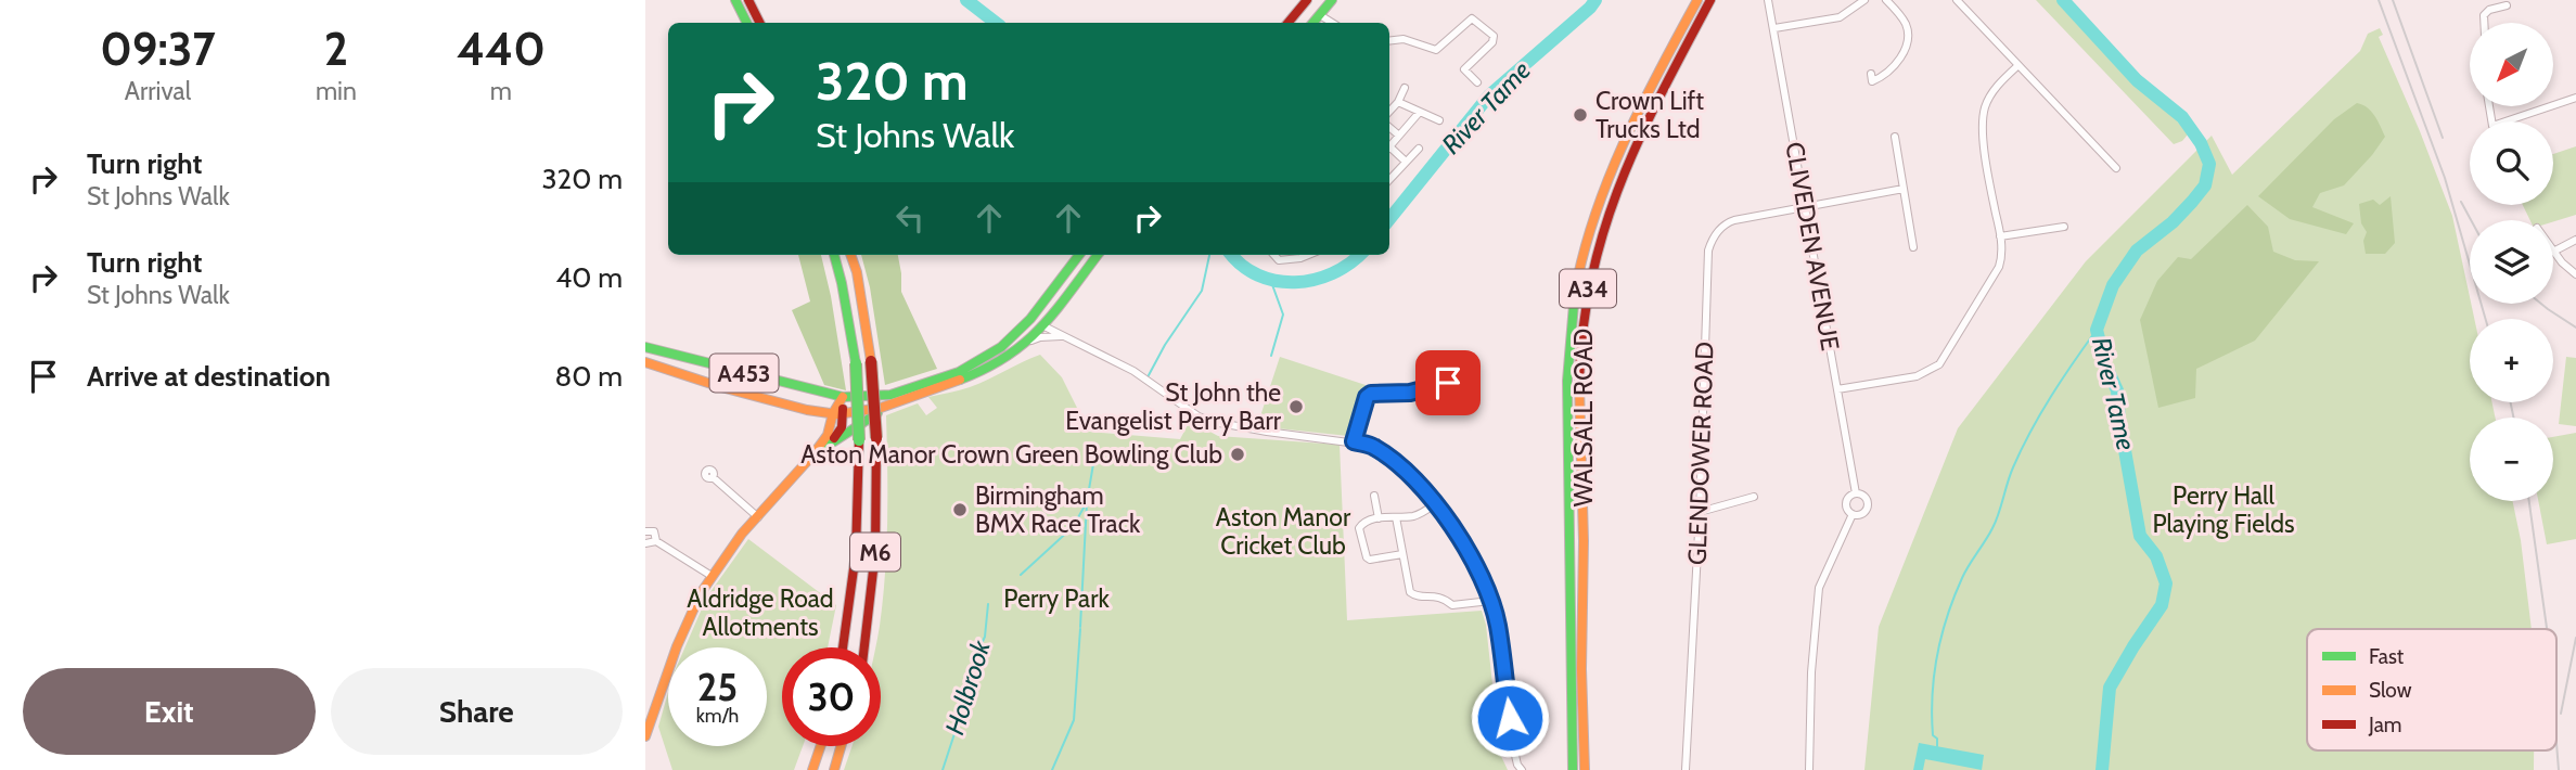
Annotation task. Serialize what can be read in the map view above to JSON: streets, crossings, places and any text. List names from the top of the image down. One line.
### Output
{"streets":{"main road":["A34","A453","WALSALL ROAD","M6"],"street":["CLIVEDEN AVENUE","GLENDOWER ROAD"]},"crossings":[["CLIVEDEN AVENUE","GLENDOWER ROAD"]],"water":["River Tame","Holbrook"],"parks":["Perry Hall Playing Fields","Aston Manor Cricket Club","Aldridge Road Allotments","Perry Park"],"places":["Crown Lift Trucks Ltd","St John the Evangelist Perry Barr","Aston Manor Crown Green Bowling Club","Birmingham BMX Race Track"],"legend":["Fast","Slow","Jam"],"north":"bottom left","page":{"eta":["09:37","Arrival","2","min","440","m"],"map_buttons":["+","−"],"turn":["320 m","St Johns Walk"],"list":[{"name":"Turn right","note":"St Johns Walk","value":"320 m"},{"name":"Turn right","note":"St Johns Walk","value":"40 m"},{"name":"Arrive at destination","value":"80 m"}],"speed":"25 km/h","limit":"30","buttons":["Exit","Share"]}}
